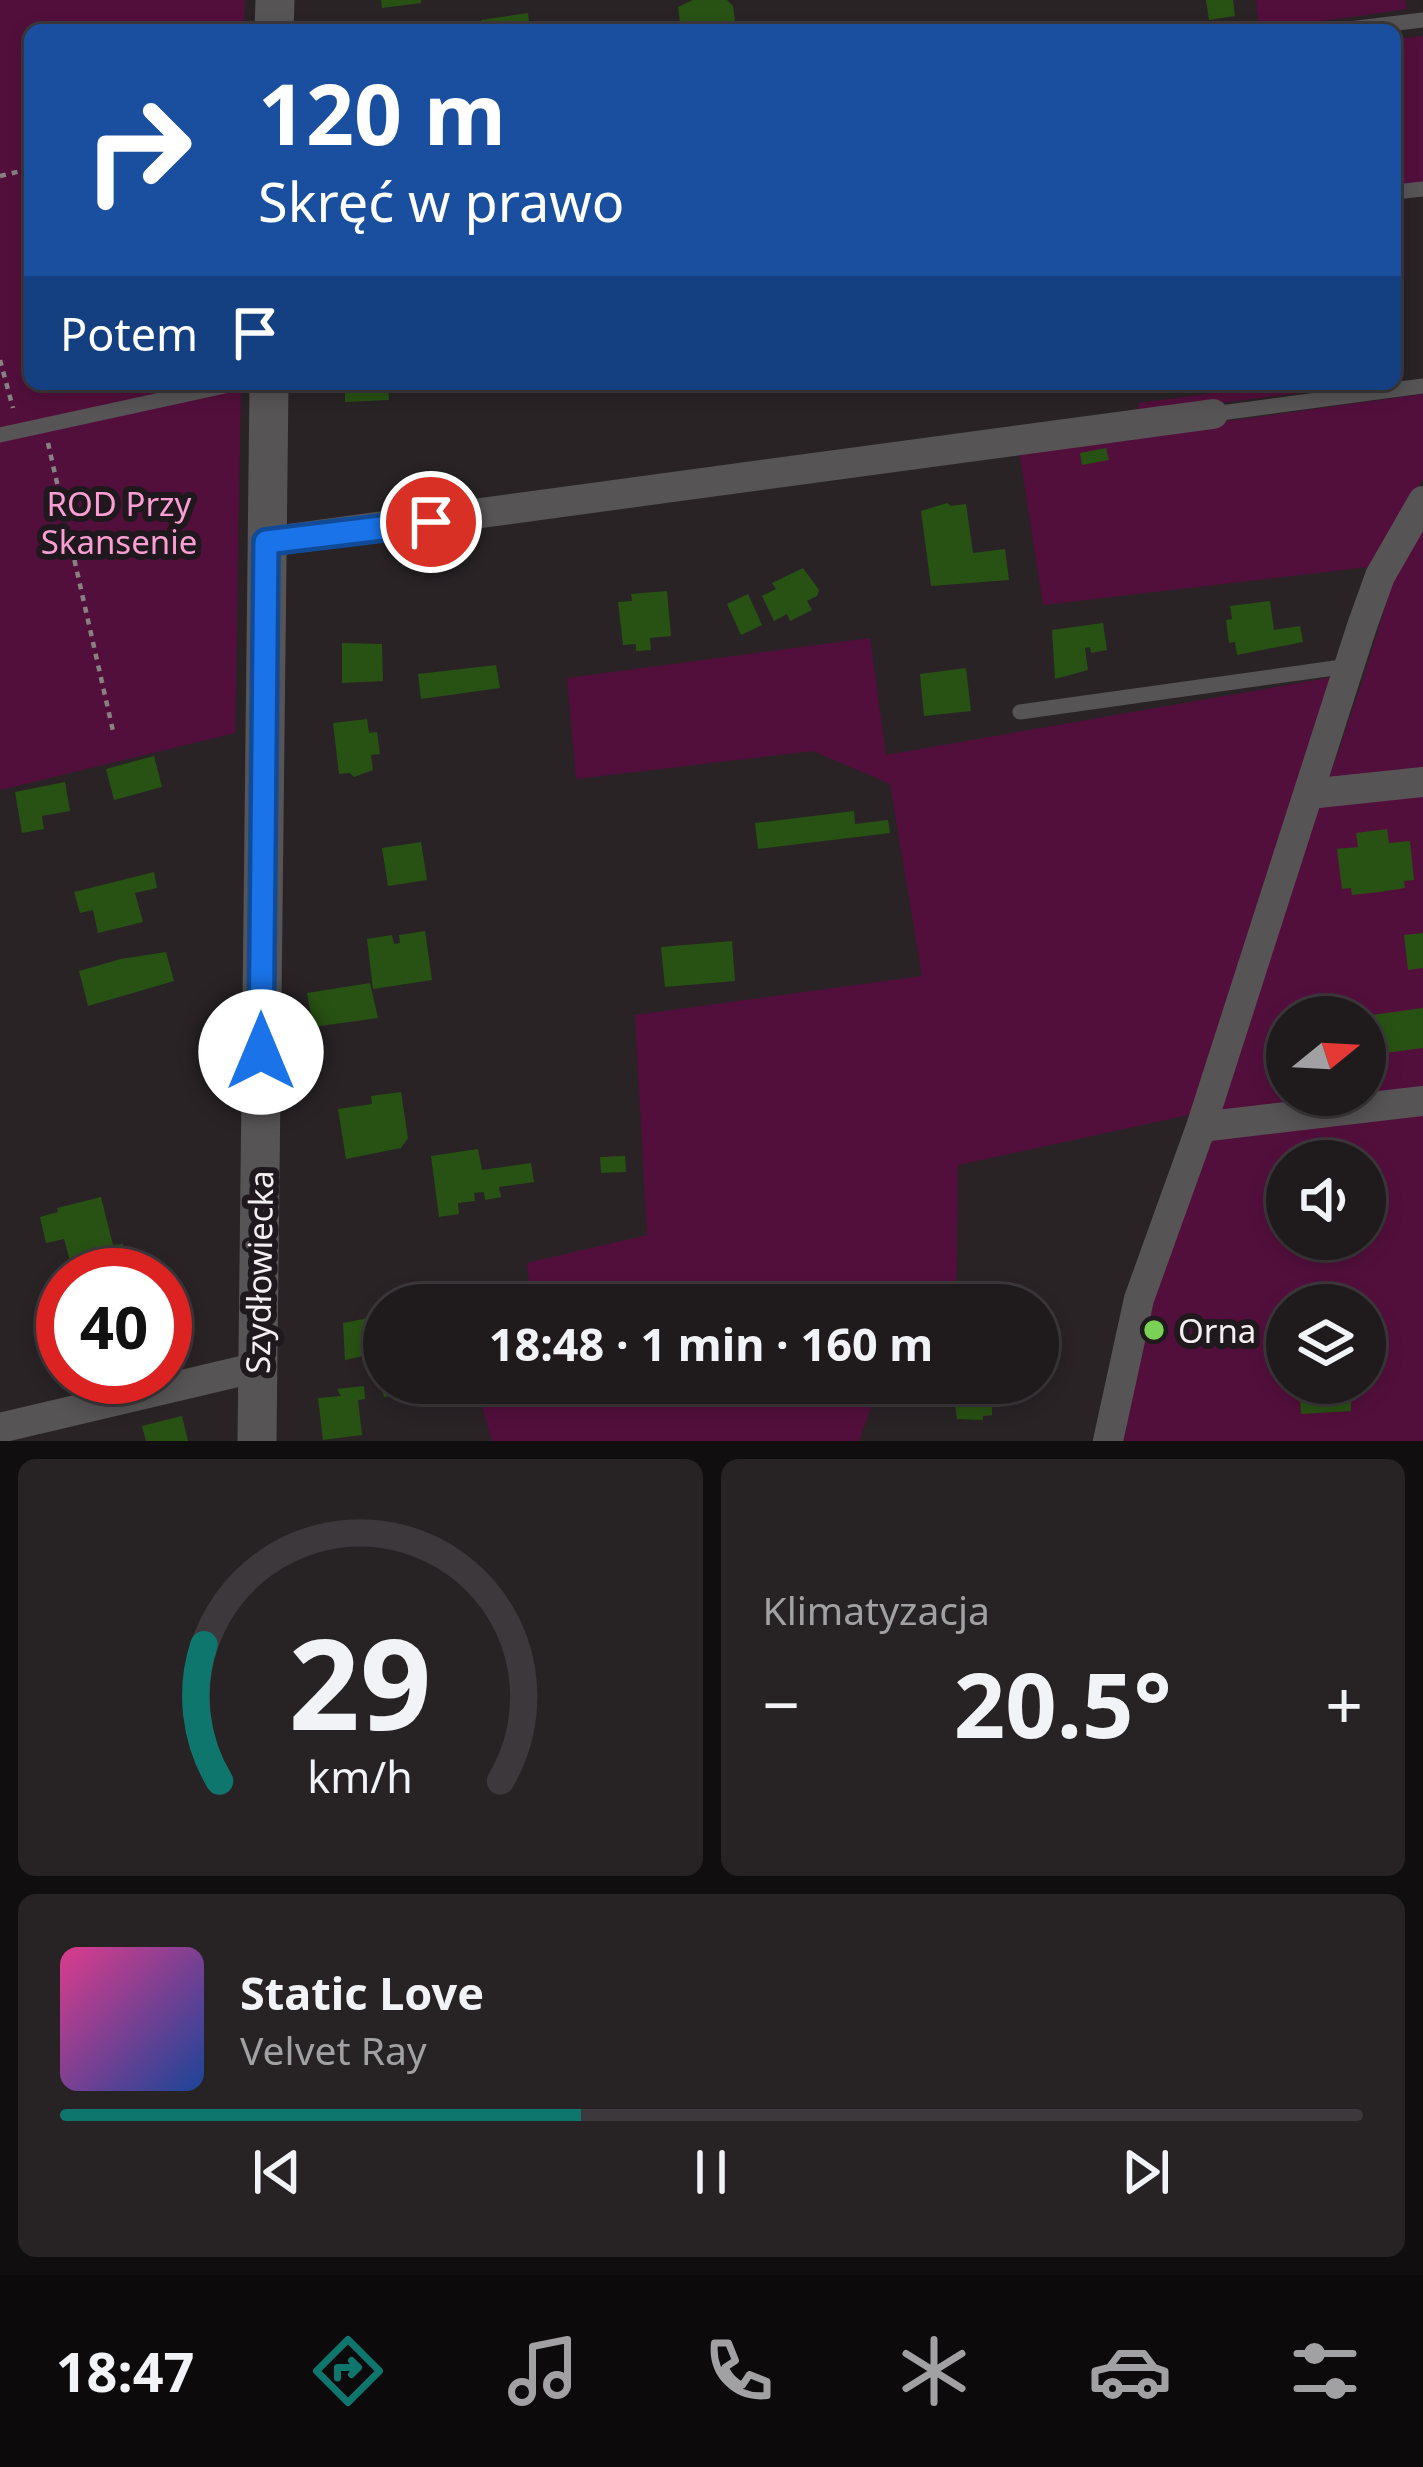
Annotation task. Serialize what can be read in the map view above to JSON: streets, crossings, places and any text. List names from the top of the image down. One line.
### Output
{"streets":{"street":["Szydłowiecka"]},"parks":["ROD Przy Skansenie"],"places":["Orna"],"north":"right","page":{"turn":["120 m","Skręć w prawo"],"then":"Potem","limit":"40","trip":"18:48 · 1 min · 160 m","tile":"Klimatyzacja","heat":["−","20.5°","+"],"song":["Static Love","Velvet Ray"],"tabs":"18:47","gauge":["29","km/h"]}}
